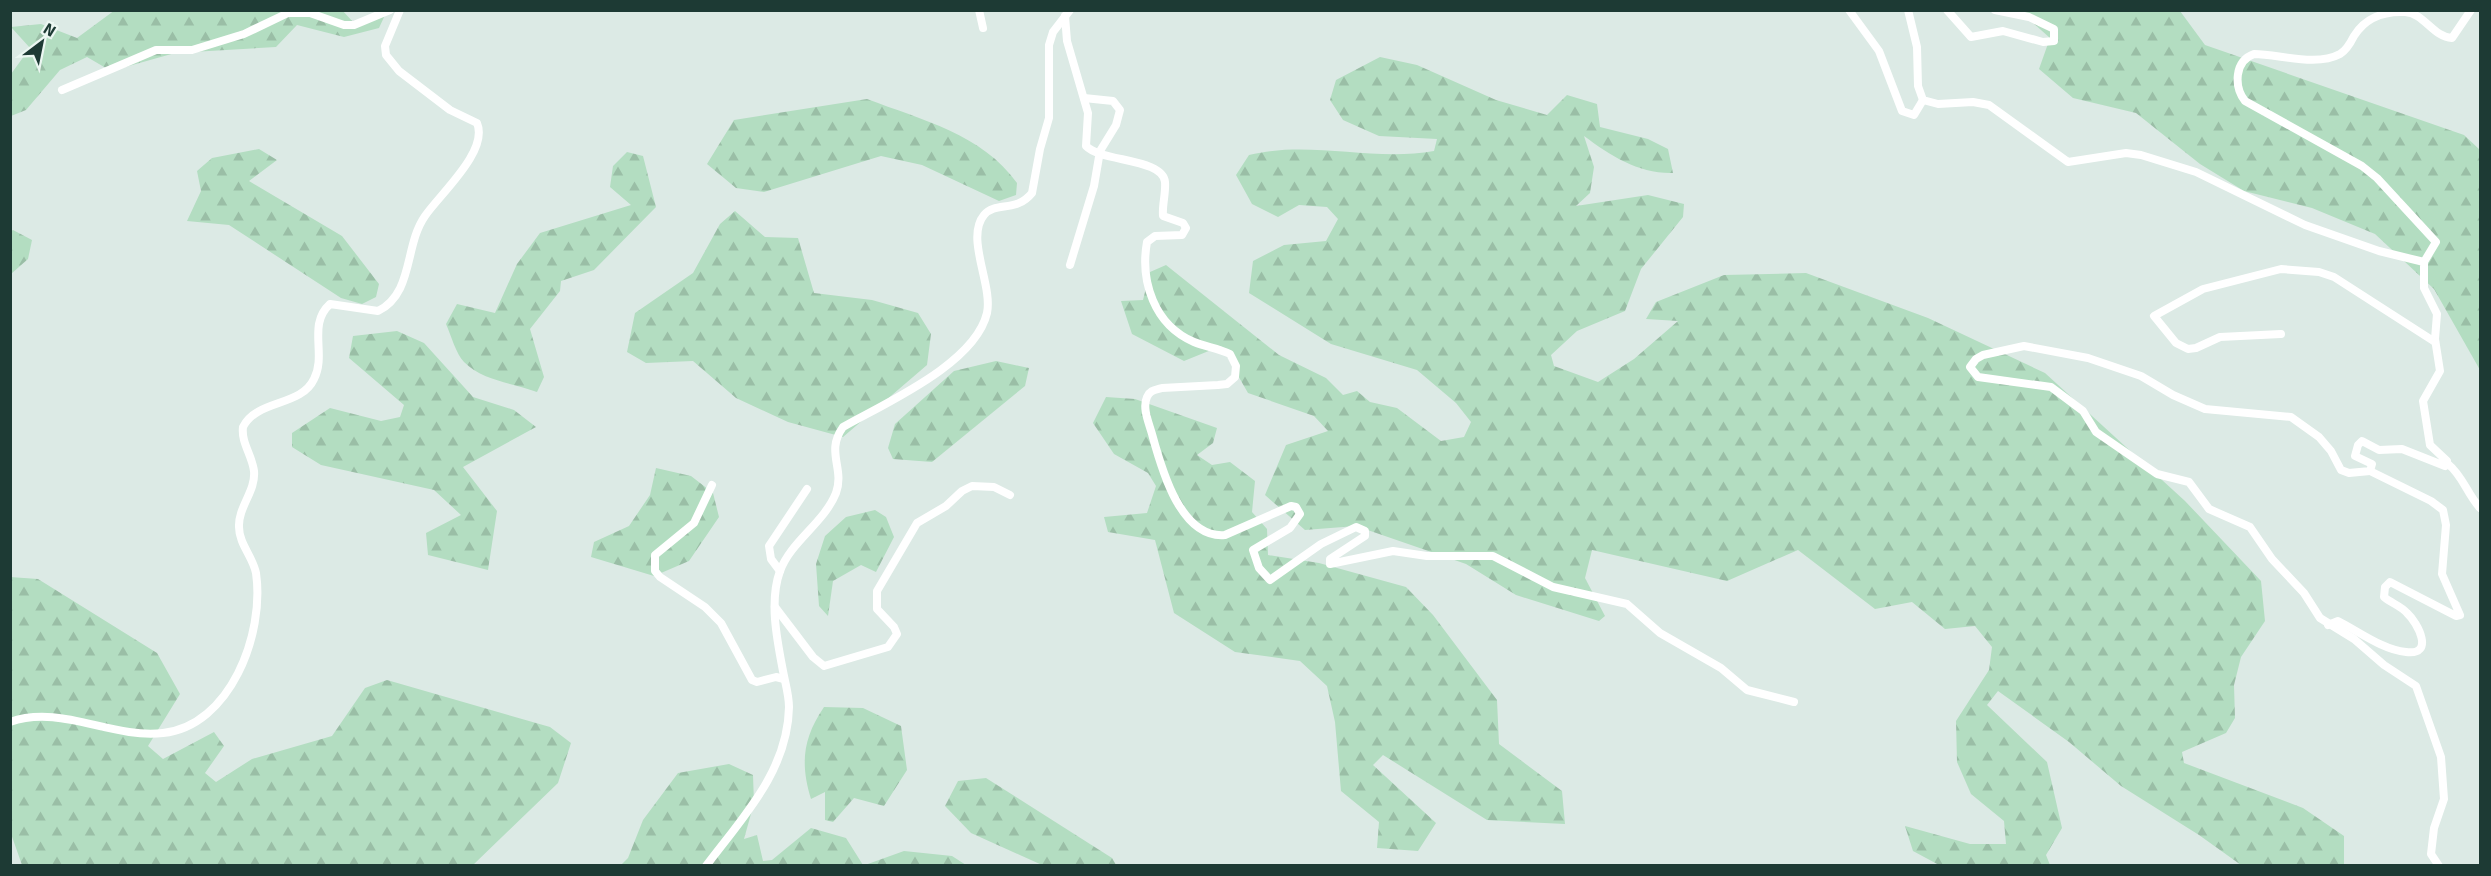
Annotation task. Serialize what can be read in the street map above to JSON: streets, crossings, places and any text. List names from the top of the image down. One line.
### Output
{"north":"top right"}
